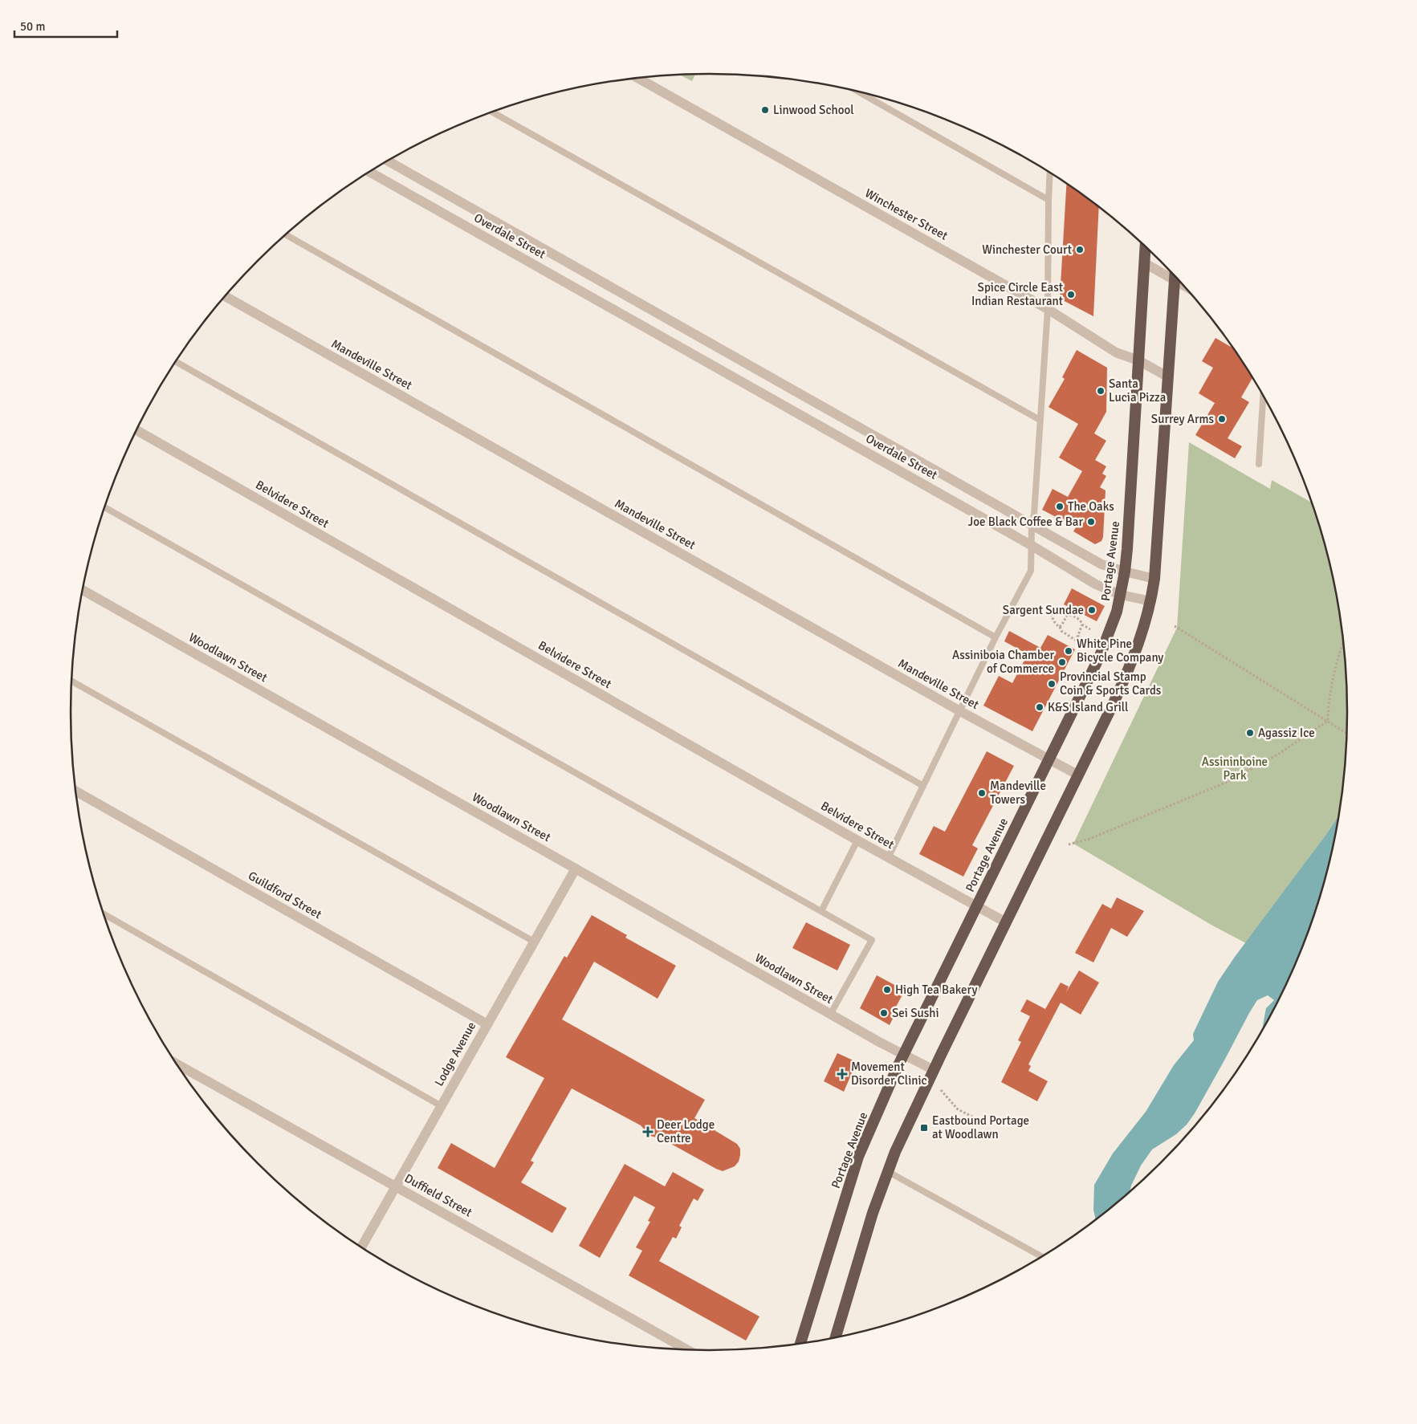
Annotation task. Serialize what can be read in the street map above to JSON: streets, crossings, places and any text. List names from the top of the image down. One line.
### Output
{"streets":{"highway":["Portage Avenue"],"street":["Winchester Street","Overdale Street","Mandeville Street","Belvidere Street","Woodlawn Street","Guildford Street","Lodge Avenue","Duffield Street"]},"crossings":[["Winchester Street","Portage Avenue"],["Overdale Street","Portage Avenue"],["Mandeville Street","Portage Avenue"],["Belvidere Street","Portage Avenue"],["Portage Avenue","Woodlawn Street"],["Woodlawn Street","Lodge Avenue"],["Guildford Street","Lodge Avenue"],["Lodge Avenue","Duffield Street"]],"parks":["Assininboine Park"],"places":{"other":["Linwood School","Winchester Court","Spice Circle East Indian Restaurant","Santa Lucia Pizza","Surrey Arms","The Oaks","Joe Black Coffee & Bar","Sargent Sundae","White Pine Bicycle Company","Assiniboia Chamber of Commerce","Provincial Stamp Coin & Sports Cards","K&S Island Grill","Agassiz Ice","Mandeville Towers","High Tea Bakery","Sei Sushi"],"health":["Movement Disorder Clinic","Deer Lodge Centre"],"transit":["Eastbound Portage at Woodlawn"]},"scale_bar":"50 m"}
